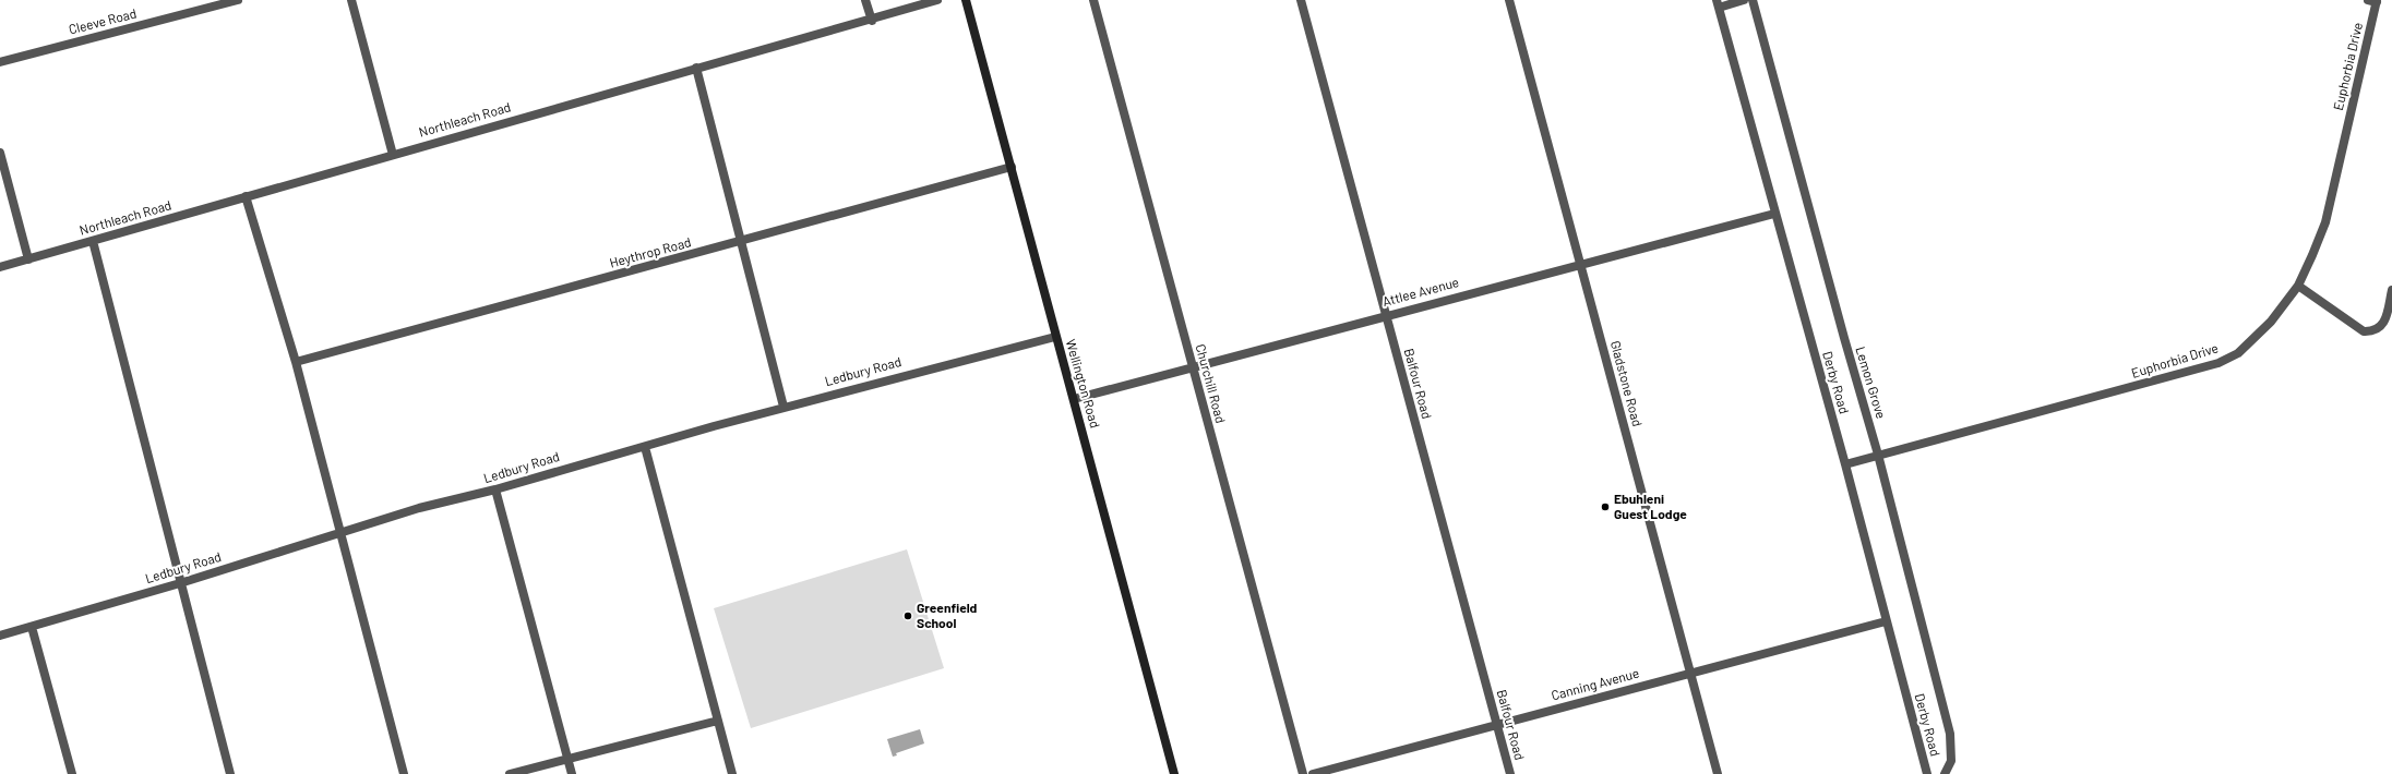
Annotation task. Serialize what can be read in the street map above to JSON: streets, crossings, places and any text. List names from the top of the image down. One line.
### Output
{"streets":{"main road":["Wellington Road"],"street":["Cleeve Road","Euphorbia Drive","Northleach Road","Heythrop Road","Attlee Avenue","Ledbury Road","Derby Road","Lemon Grove","Churchill Road","Balfour Road","Gladstone Road","Canning Avenue"]},"crossings":[["Euphorbia Drive","Derby Road"],["Euphorbia Drive","Lemon Grove"],["Heythrop Road","Wellington Road"],["Attlee Avenue","Derby Road"],["Attlee Avenue","Wellington Road"],["Attlee Avenue","Churchill Road"],["Attlee Avenue","Balfour Road"],["Attlee Avenue","Gladstone Road"],["Ledbury Road","Wellington Road"],["Derby Road","Canning Avenue"],["Balfour Road","Canning Avenue"],["Gladstone Road","Canning Avenue"]],"places":["Ebuhleni Guest Lodge","Greenfield School"]}
